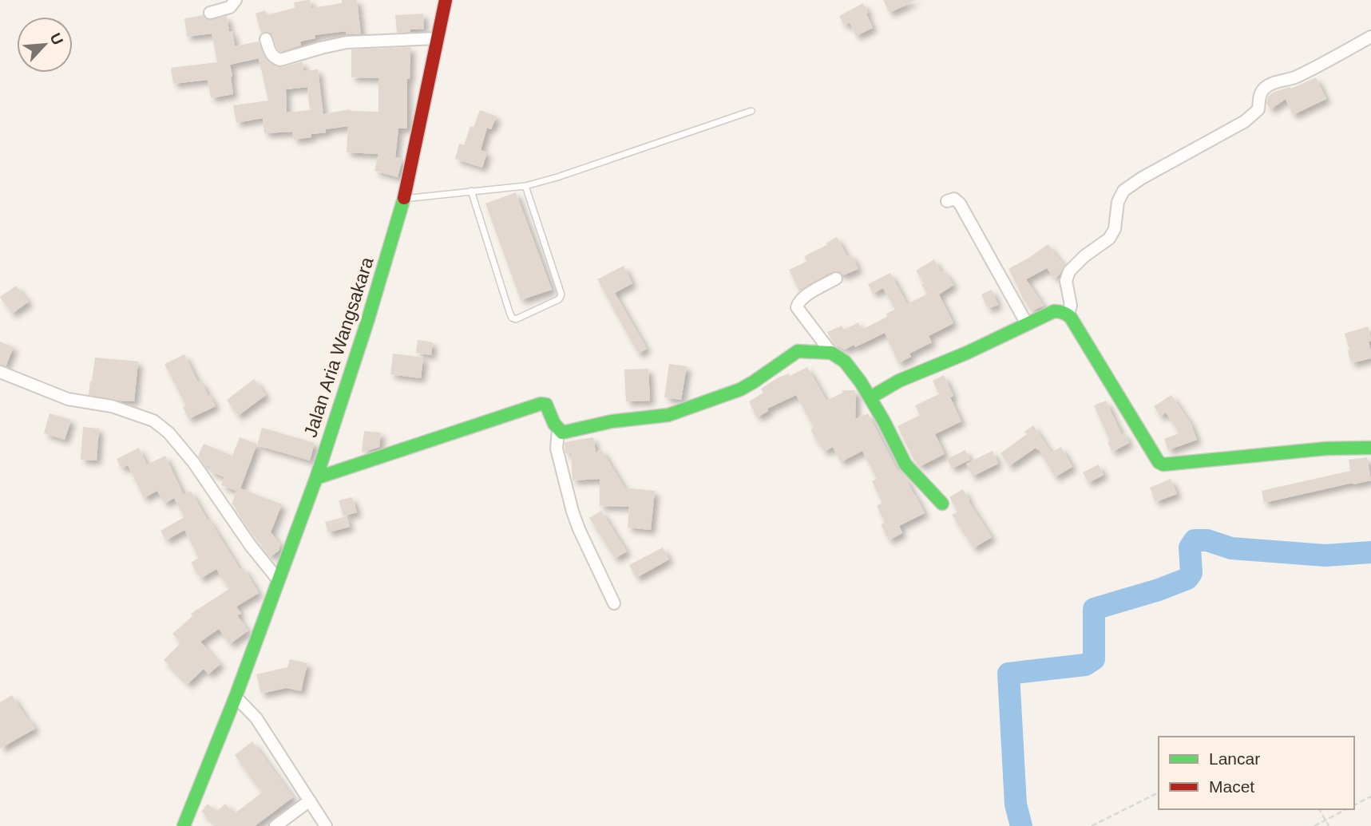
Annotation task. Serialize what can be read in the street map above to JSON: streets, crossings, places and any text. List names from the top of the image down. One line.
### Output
{"streets":{"street":["Jalan Aria Wangsakara"]},"legend":["Lancar","Macet"],"north":"top right"}
